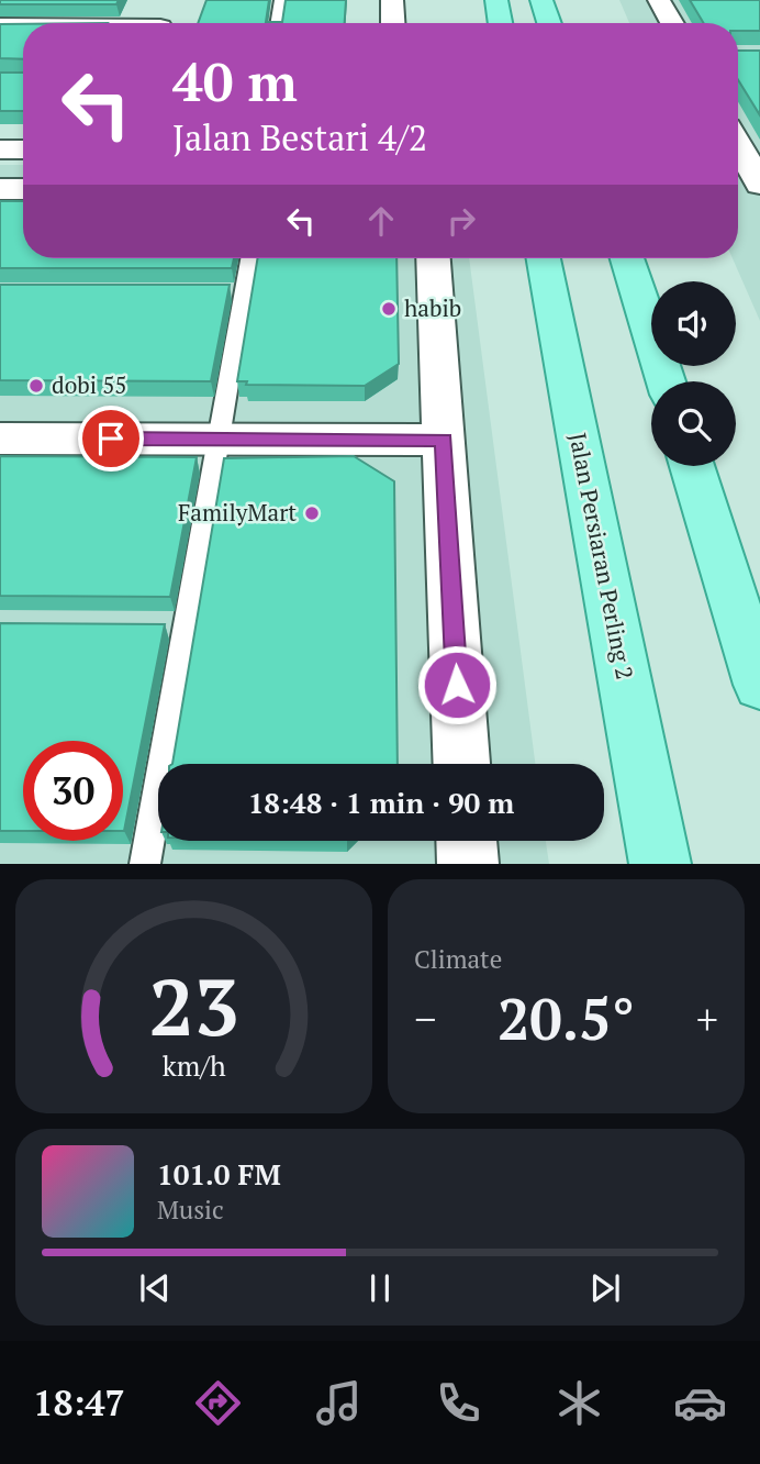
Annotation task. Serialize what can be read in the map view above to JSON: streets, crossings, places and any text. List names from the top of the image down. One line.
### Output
{"streets":{"main road":["Jalan Persiaran Perling 2"]},"places":["habib","dobi 55","FamilyMart"],"page":{"turn":["40 m","Jalan Bestari 4/2"],"limit":"30","trip":"18:48 · 1 min · 90 m","tile":"Climate","heat":["−","20.5°","+"],"song":["101.0 FM","Music"],"tabs":"18:47","gauge":["23","km/h"]}}
